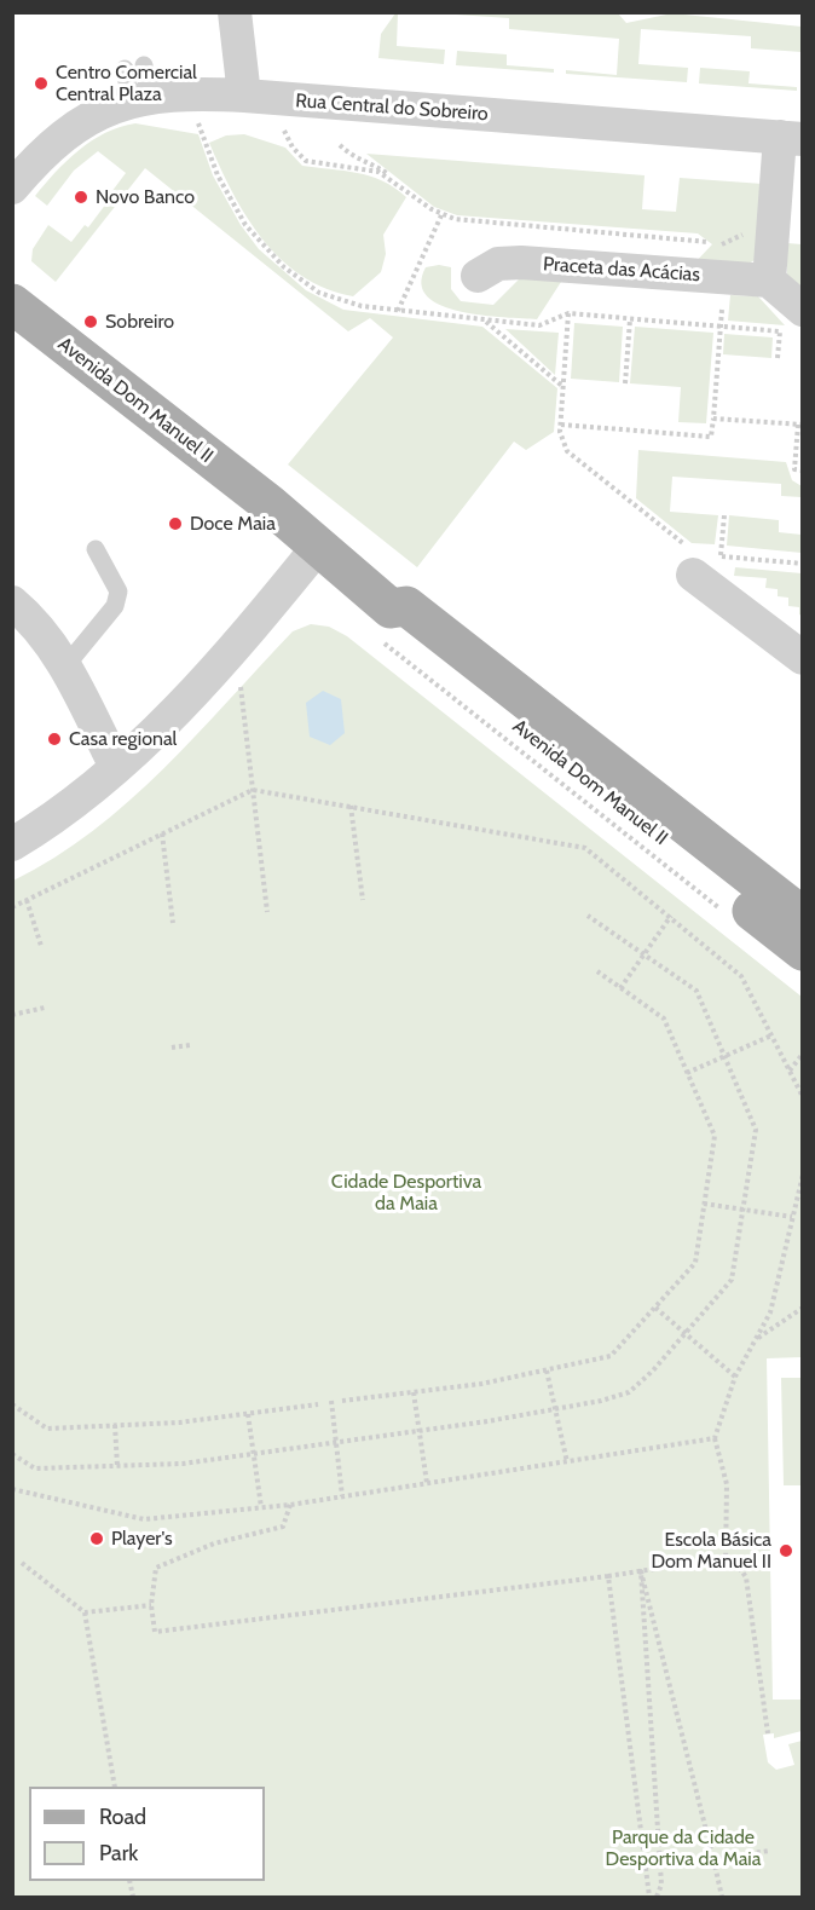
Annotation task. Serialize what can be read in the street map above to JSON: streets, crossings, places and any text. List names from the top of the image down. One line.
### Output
{"streets":{"main road":["Avenida Dom Manuel II"],"street":["Rua Central do Sobreiro","Praceta das Acácias"]},"parks":["Cidade Desportiva da Maia","Parque da Cidade Desportiva da Maia"],"places":["Centro Comercial Central Plaza","Novo Banco","Sobreiro","Doce Maia","Casa regional","Player's","Escola Básica Dom Manuel II"],"legend":["Road","Park"]}
